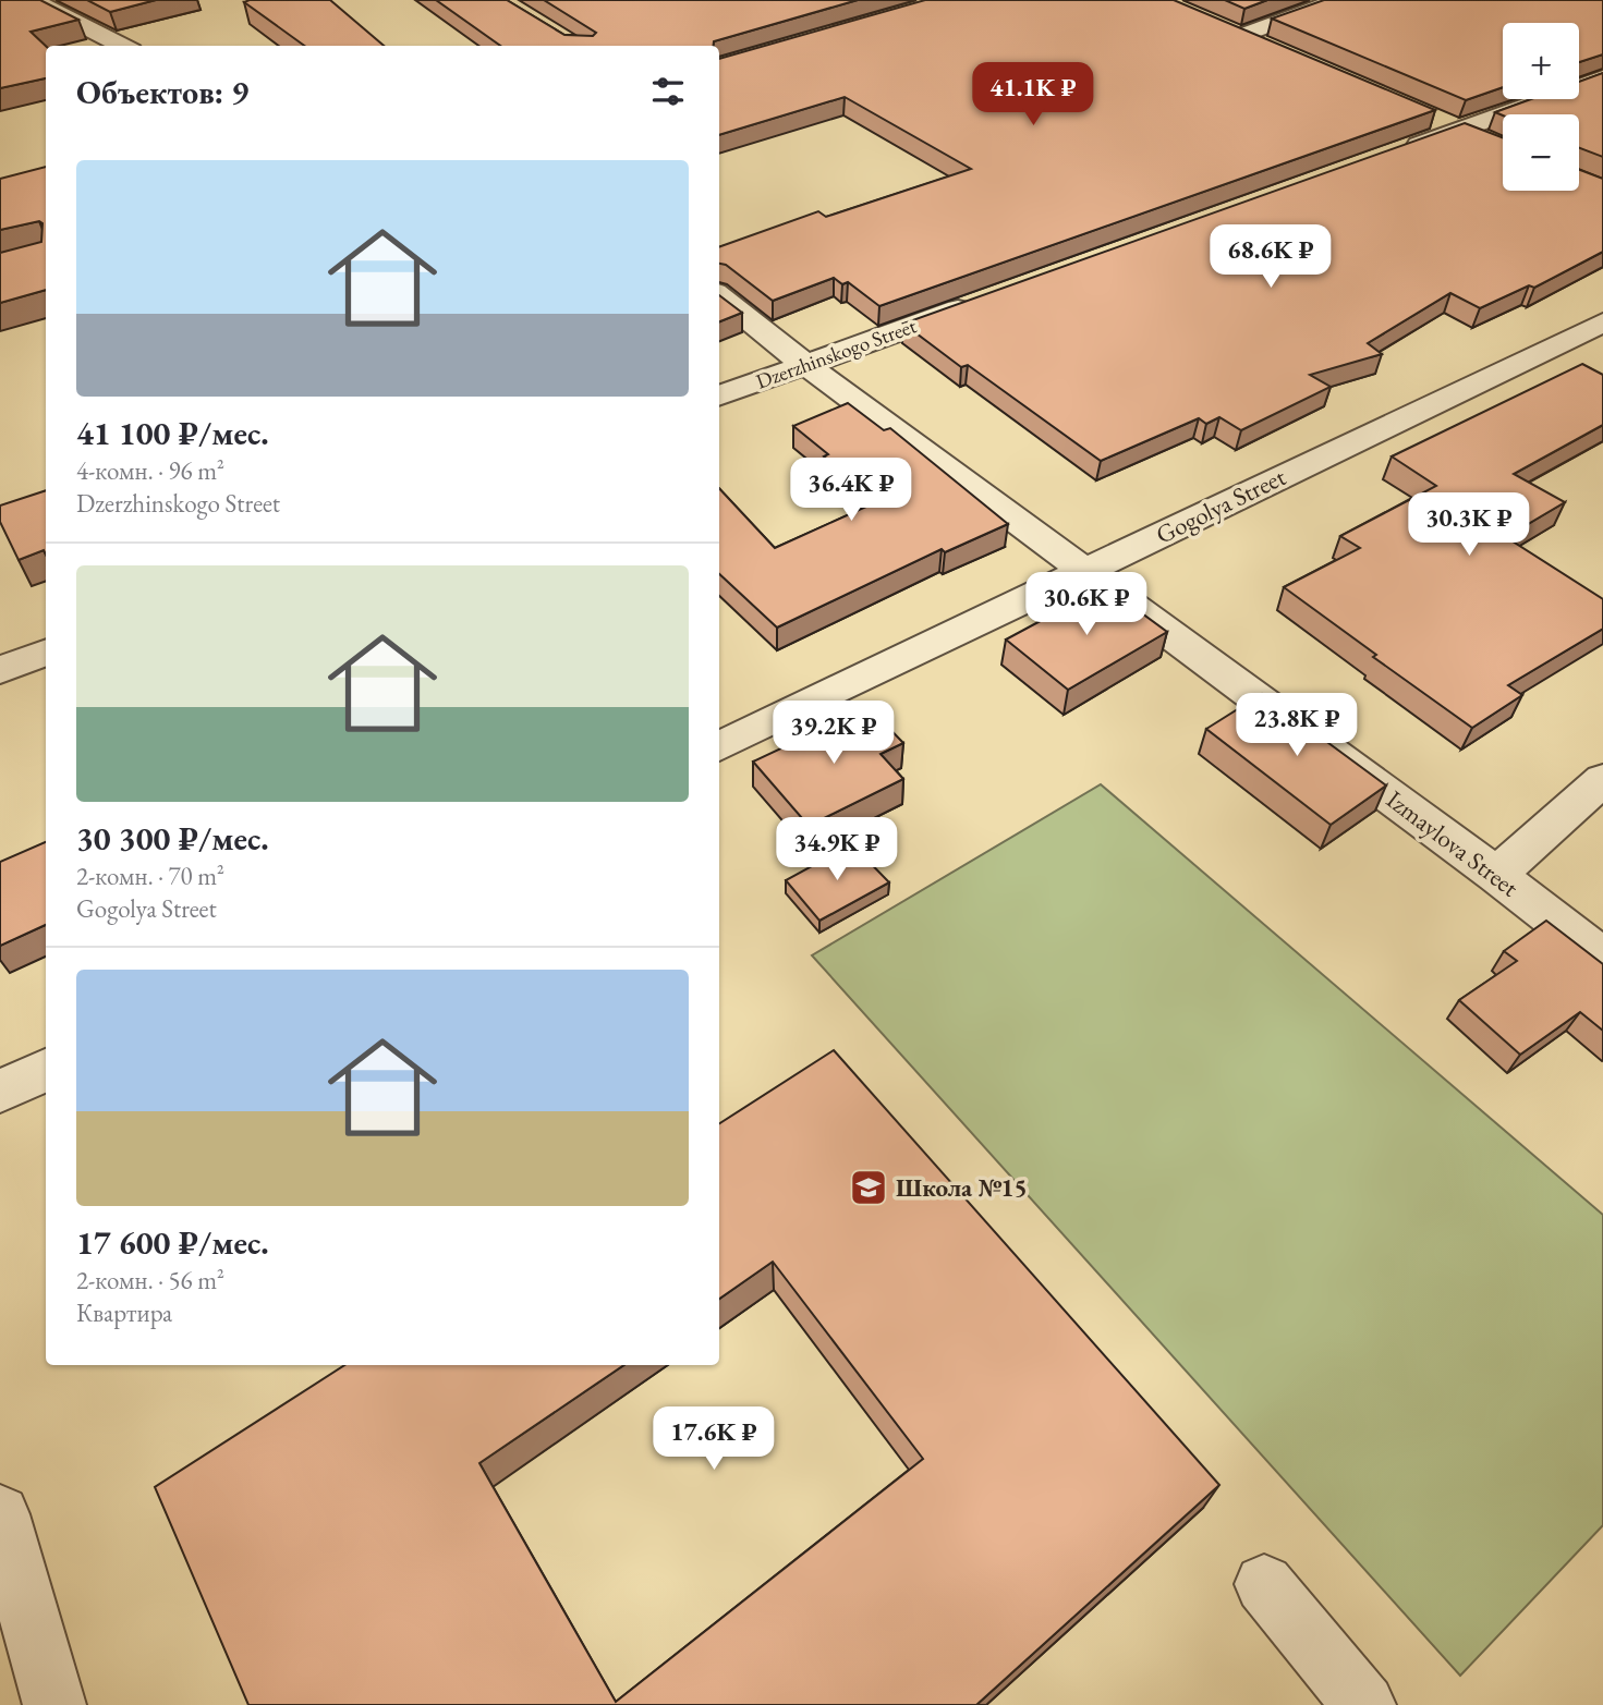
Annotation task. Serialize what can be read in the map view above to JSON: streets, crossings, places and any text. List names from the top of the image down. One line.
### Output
{"streets":{"street":["Dzerzhinskogo Street","Gogolya Street","Izmaylova Street"]},"crossings":[["Dzerzhinskogo Street","Izmaylova Street"],["Gogolya Street","Izmaylova Street"]],"places":{"school or university":["Школа №15"]},"page":{"map_buttons":["+","−"],"heading":"Объектов: 9","price":["41.1K ₽","68.6K ₽","36.4K ₽","30.3K ₽","30.6K ₽","23.8K ₽","39.2K ₽","34.9K ₽","17.6K ₽"],"list":[{"name":"41 100 ₽/мес.","note":"4-комн. · 96 m² · Dzerzhinskogo Street"},{"name":"30 300 ₽/мес.","note":"2-комн. · 70 m² · Gogolya Street"},{"name":"17 600 ₽/мес.","note":"2-комн. · 56 m² · Квартира"}]}}
